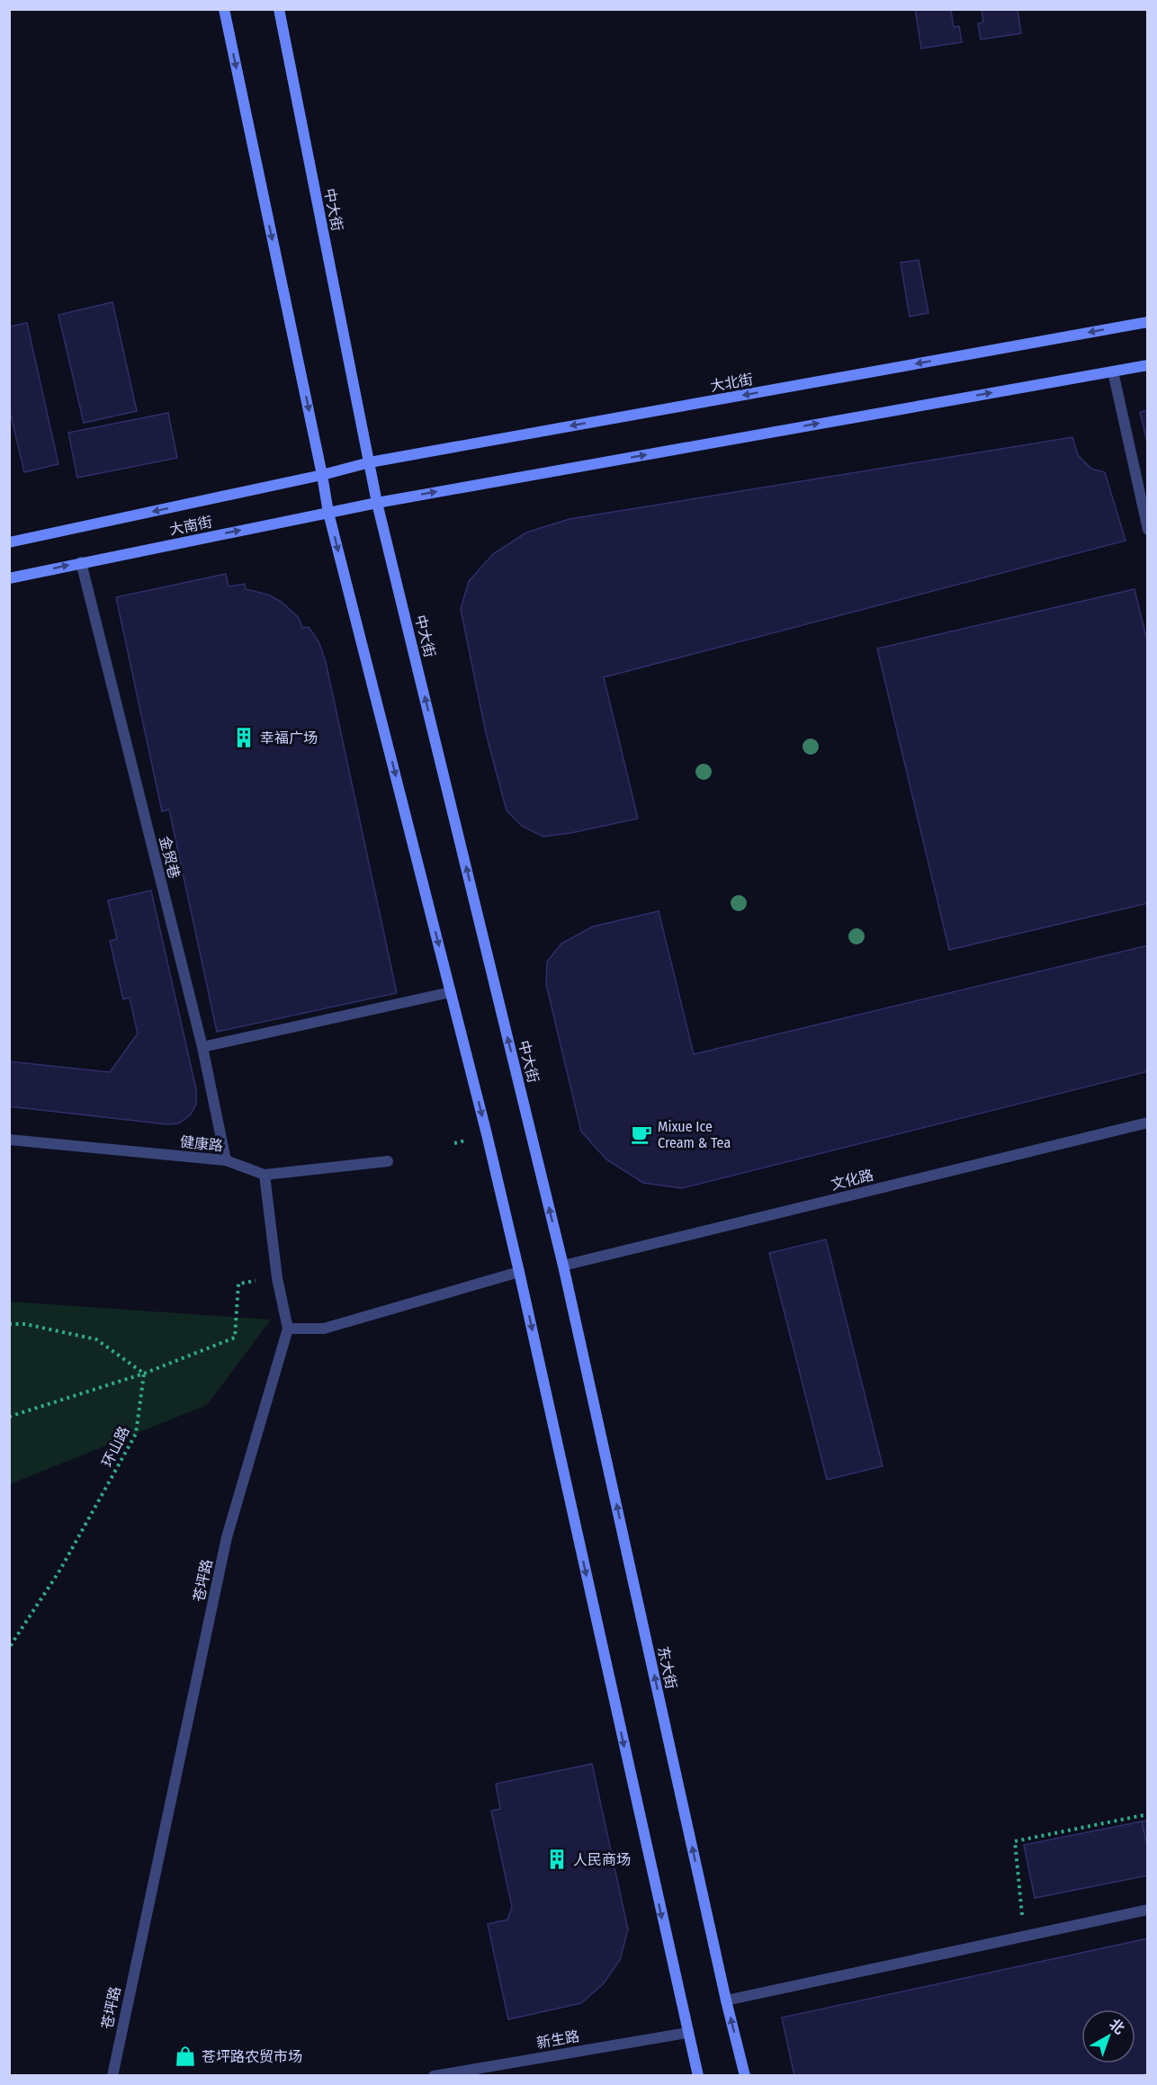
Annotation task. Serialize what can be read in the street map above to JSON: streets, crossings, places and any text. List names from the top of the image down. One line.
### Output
{"streets":{"main road":["中大街","大北街","大南街","东大街"],"street":["金贸巷","健康路","文化路","苍坪路","新生路"],"path":["环山路"]},"crossings":[["中大街","大北街"],["中大街","大南街"],["中大街","文化路"],["中大街","东大街"],["大北街","大南街"],["大南街","金贸巷"],["金贸巷","健康路"],["文化路","东大街"]],"places":{"building":["幸福广场","人民商场"],"cafe":["Mixue Ice Cream & Tea"],"shop":["苍坪路农贸市场"]},"north":"top right"}
